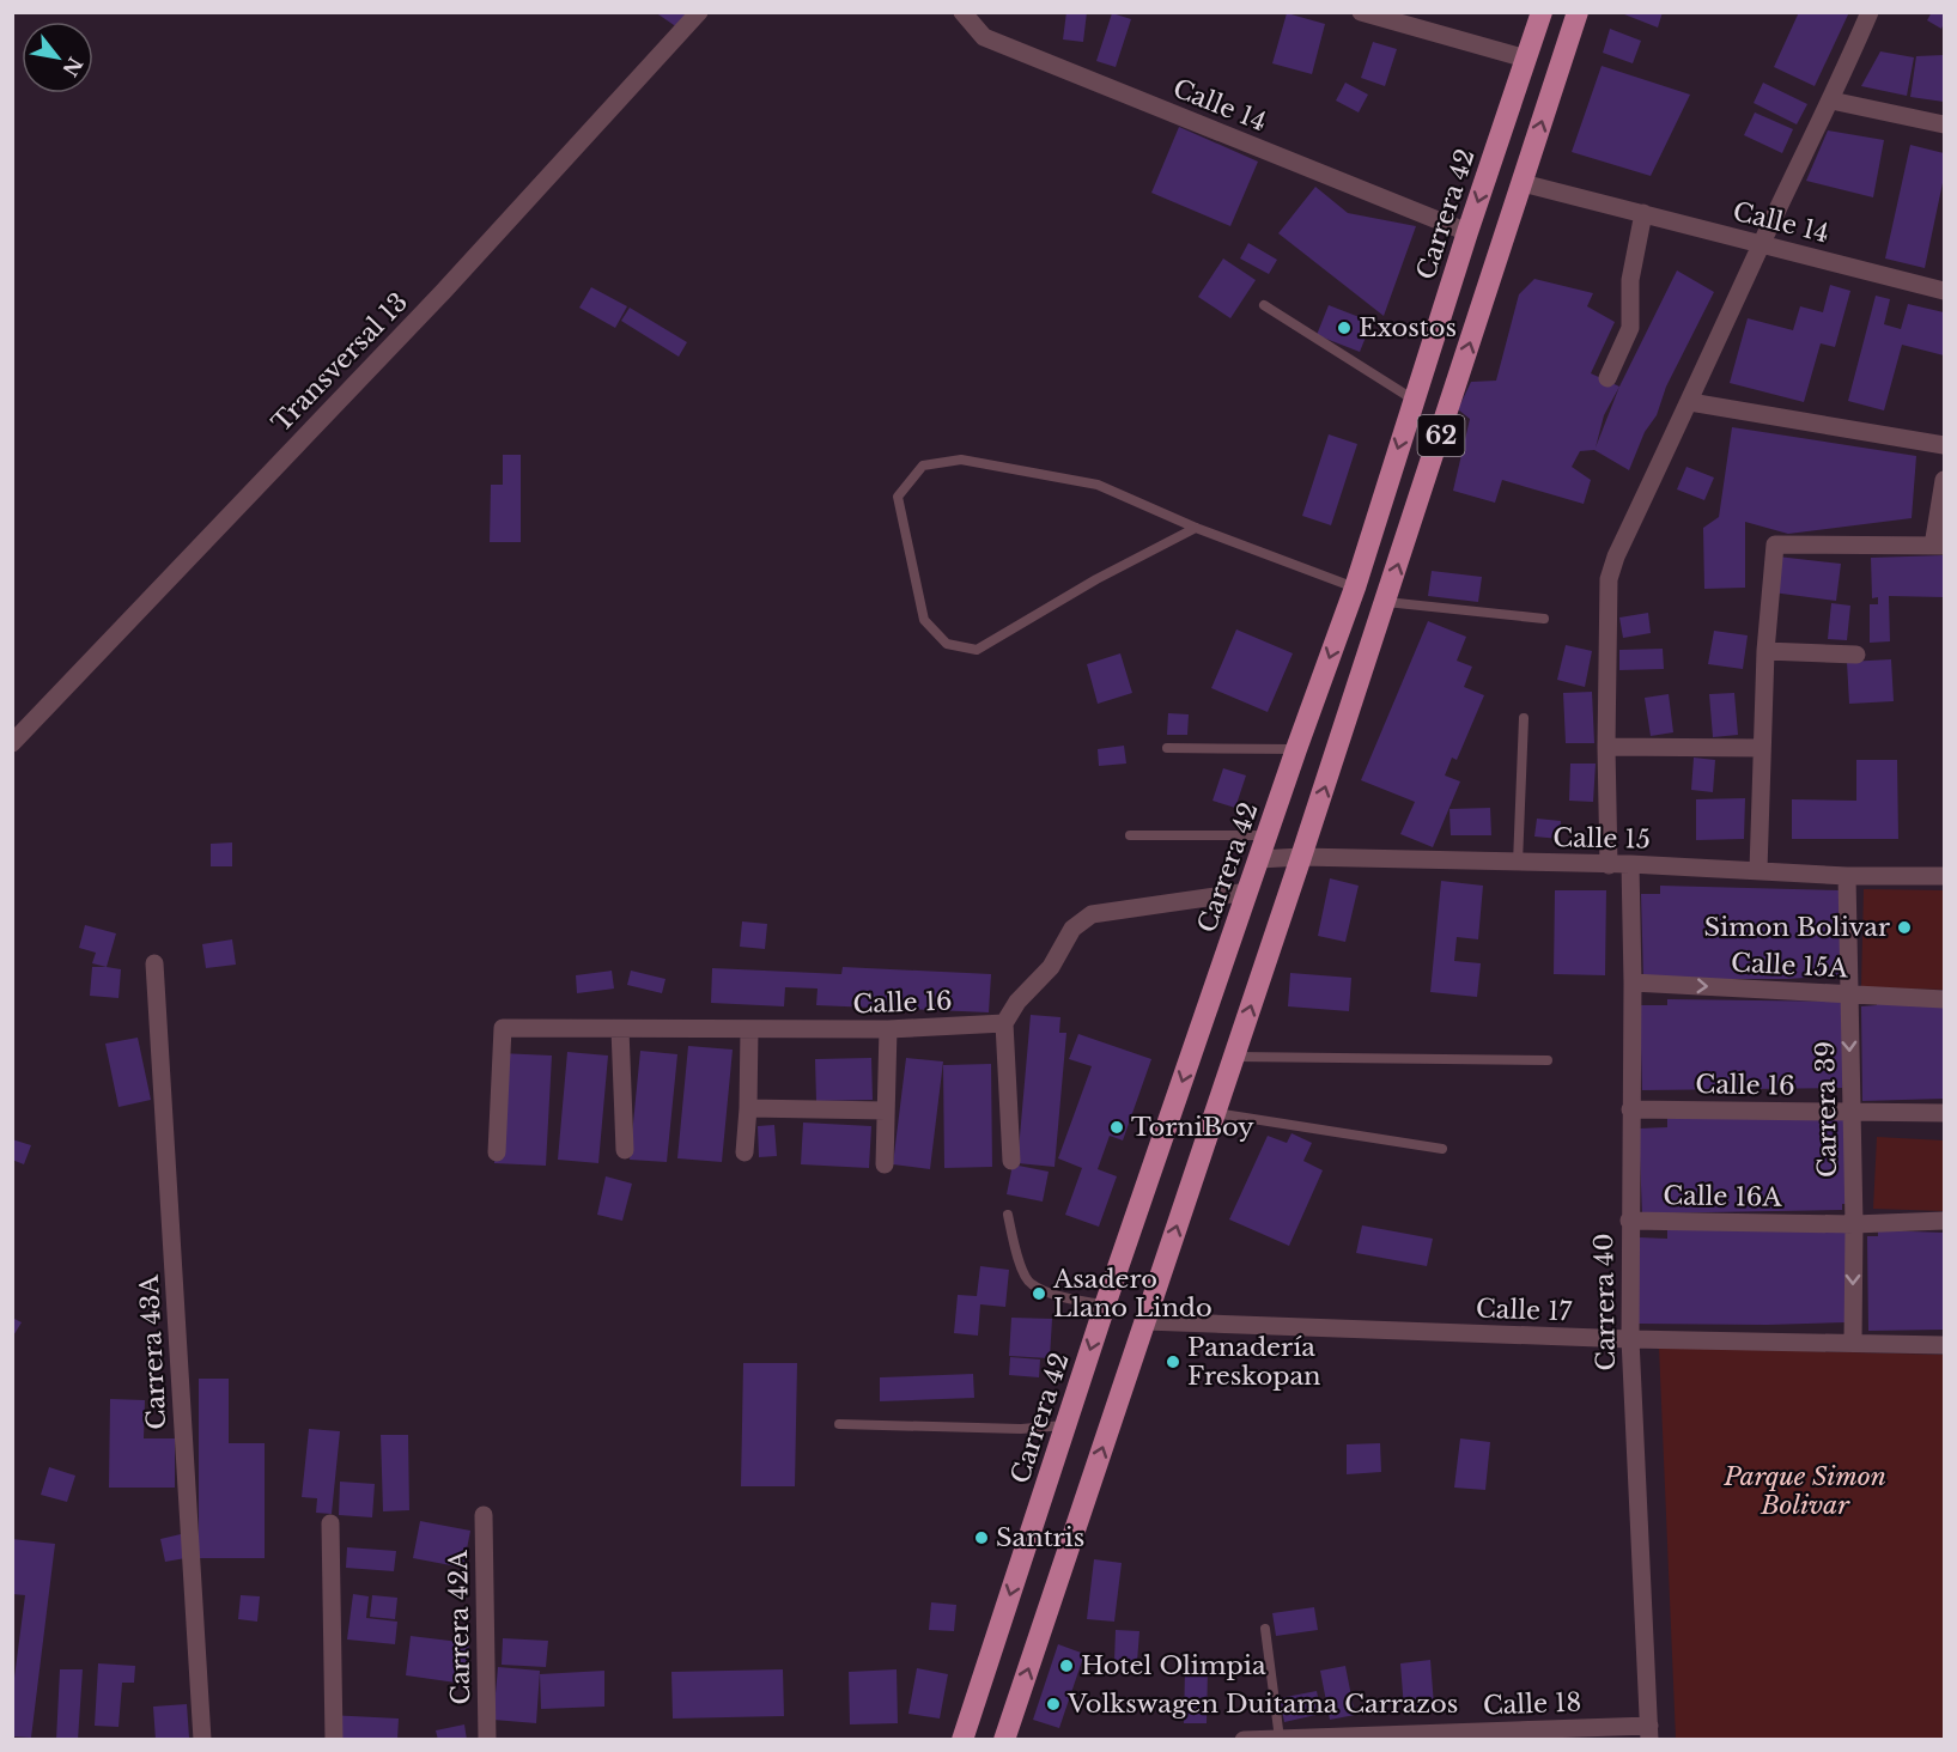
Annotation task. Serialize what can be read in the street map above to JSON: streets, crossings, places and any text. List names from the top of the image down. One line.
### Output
{"streets":{"highway":["Carrera 42","62"],"street":["Calle 14","Transversal 13","Calle 15","Calle 15A","Calle 16","Carrera 39","Calle 16A","Carrera 40","Calle 17","Carrera 43A","Carrera 42A","Calle 18"]},"crossings":[["Calle 14","Carrera 42"],["Calle 14","62"],["Carrera 42","Calle 15"],["62","Calle 15"],["62","Calle 17"],["Calle 15","Carrera 39"],["Calle 15","Carrera 40"],["Calle 15A","Carrera 39"],["Calle 15A","Carrera 40"],["Calle 16","Carrera 39"],["Calle 16","Carrera 40"],["Carrera 39","Calle 16A"],["Carrera 39","Calle 17"],["Calle 16A","Carrera 40"],["Carrera 40","Calle 17"],["Carrera 40","Calle 18"]],"one_way":["Calle 15A","Carrera 39"],"parks":["Parque Simon Bolivar"],"places":["Exostos","Simon Bolivar","TorniBoy","Asadero Llano Lindo","Panadería Freskopan","Santris","Hotel Olimpia","Volkswagen Duitama Carrazos"],"north":"bottom right"}
